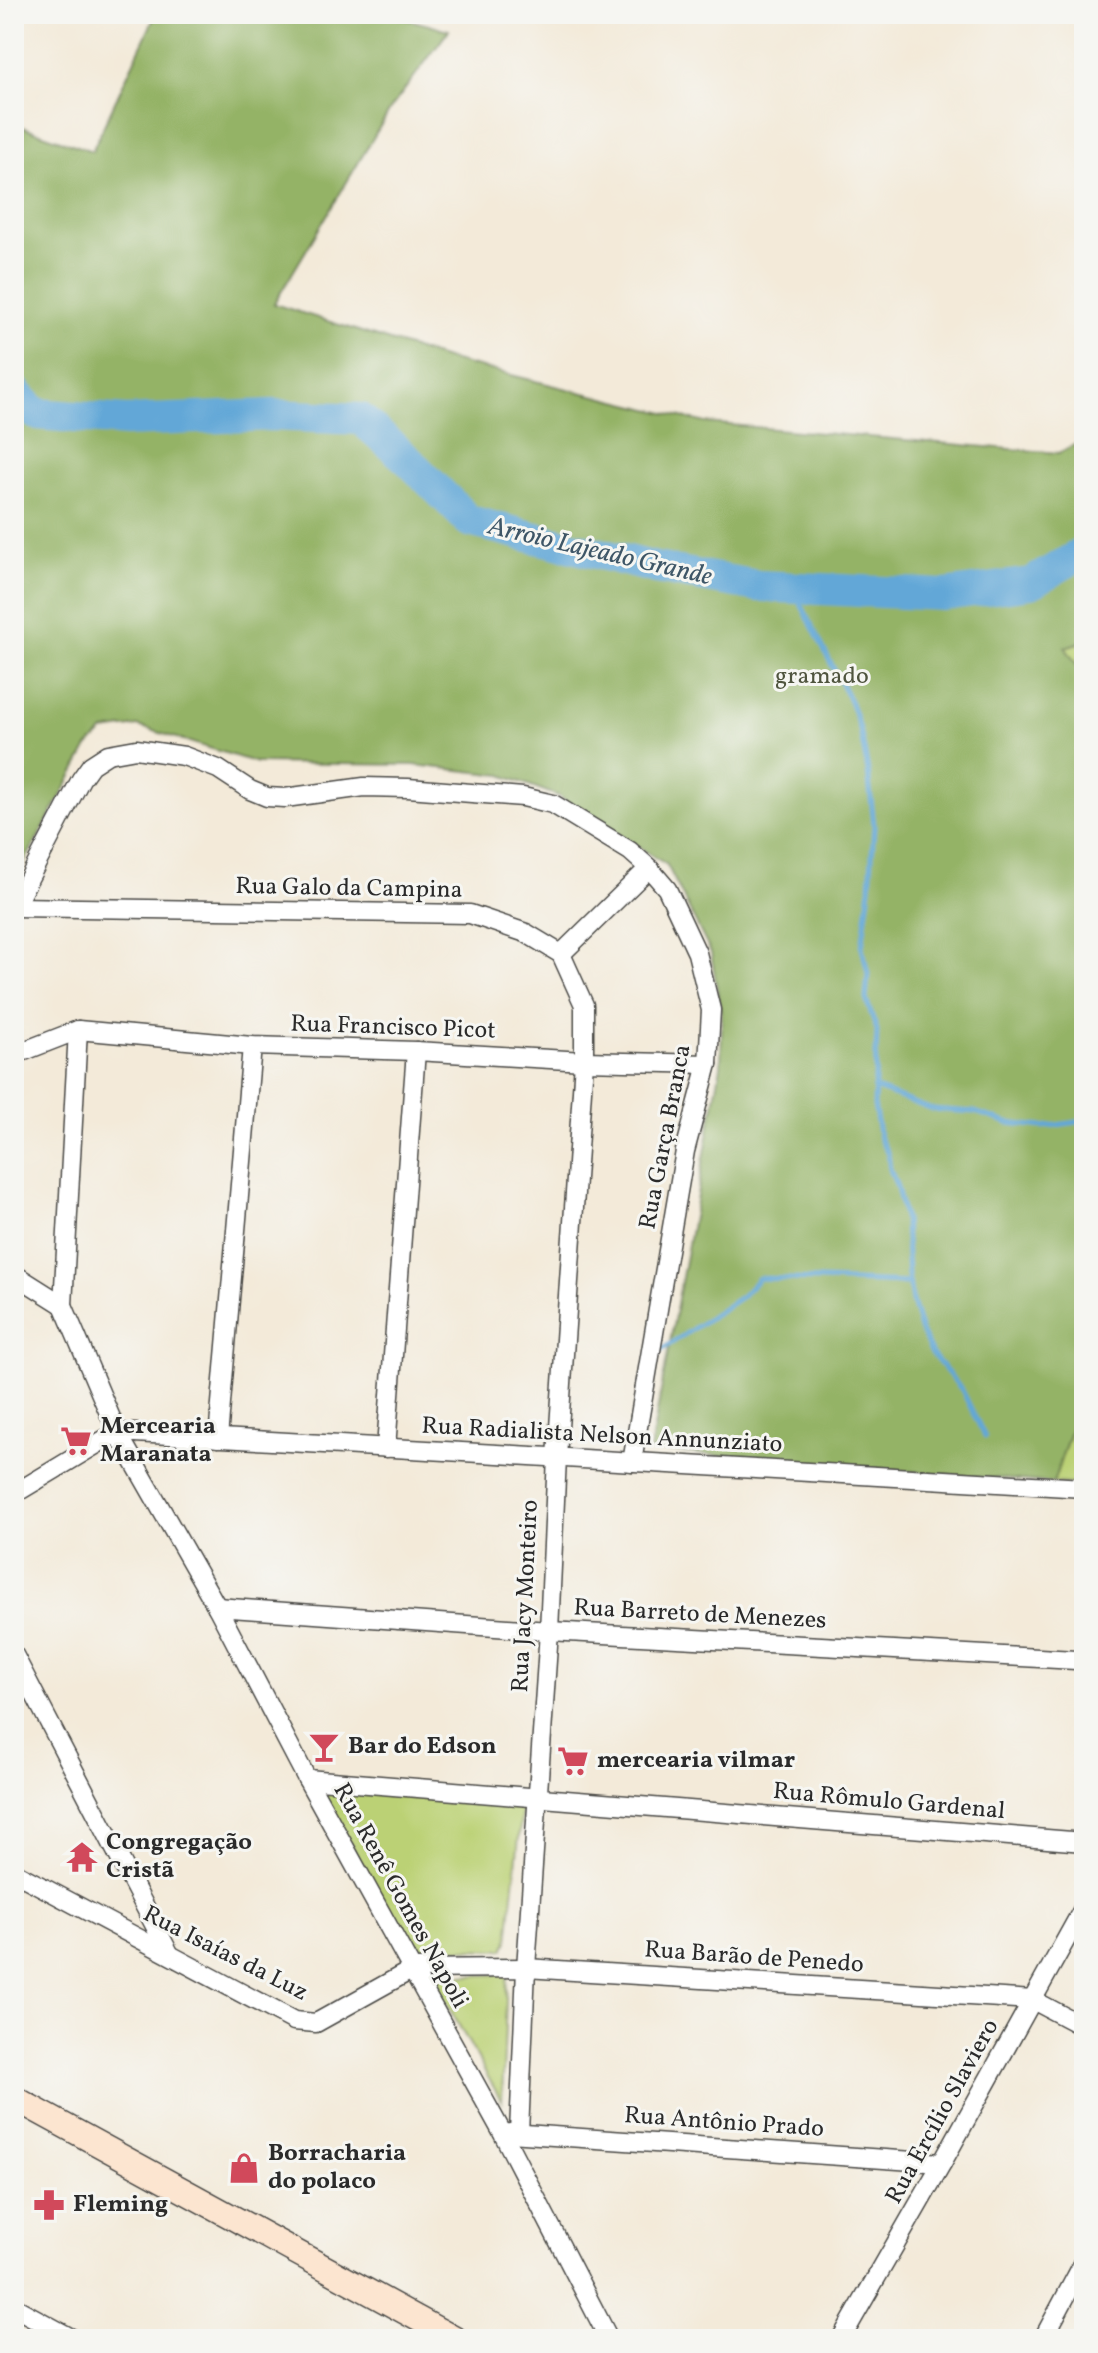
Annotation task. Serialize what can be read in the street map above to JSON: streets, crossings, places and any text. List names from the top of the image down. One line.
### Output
{"streets":{"street":["Rua Galo da Campina","Rua Francisco Picot","Rua Garça Branca","Rua Radialista Nelson Annunziato","Rua Jacy Monteiro","Rua Barreto de Menezes","Rua Rômulo Gardenal","Rua Renê Gomes Napoli","Rua Isaías da Luz","Rua Barão de Penedo","Rua Ercílio Slaviero","Rua Antônio Prado"]},"crossings":[["Rua Galo da Campina","Rua Garça Branca"],["Rua Francisco Picot","Rua Garça Branca"],["Rua Francisco Picot","Rua Jacy Monteiro"],["Rua Francisco Picot","Rua Renê Gomes Napoli"],["Rua Garça Branca","Rua Radialista Nelson Annunziato"],["Rua Radialista Nelson Annunziato","Rua Jacy Monteiro"],["Rua Radialista Nelson Annunziato","Rua Renê Gomes Napoli"],["Rua Jacy Monteiro","Rua Barreto de Menezes"],["Rua Jacy Monteiro","Rua Rômulo Gardenal"],["Rua Jacy Monteiro","Rua Renê Gomes Napoli"],["Rua Jacy Monteiro","Rua Barão de Penedo"],["Rua Jacy Monteiro","Rua Antônio Prado"],["Rua Barreto de Menezes","Rua Renê Gomes Napoli"],["Rua Rômulo Gardenal","Rua Renê Gomes Napoli"],["Rua Renê Gomes Napoli","Rua Isaías da Luz"],["Rua Renê Gomes Napoli","Rua Barão de Penedo"],["Rua Renê Gomes Napoli","Rua Antônio Prado"],["Rua Isaías da Luz","Rua Barão de Penedo"],["Rua Barão de Penedo","Rua Ercílio Slaviero"],["Rua Ercílio Slaviero","Rua Antônio Prado"]],"water":["Arroio Lajeado Grande"],"parks":["gramado"],"places":{"supermarket":["Mercearia Maranata","mercearia vilmar"],"bar":["Bar do Edson"],"temple":["Congregação Cristã"],"shop":["Borracharia do polaco"],"pharmacy":["Fleming"]}}
